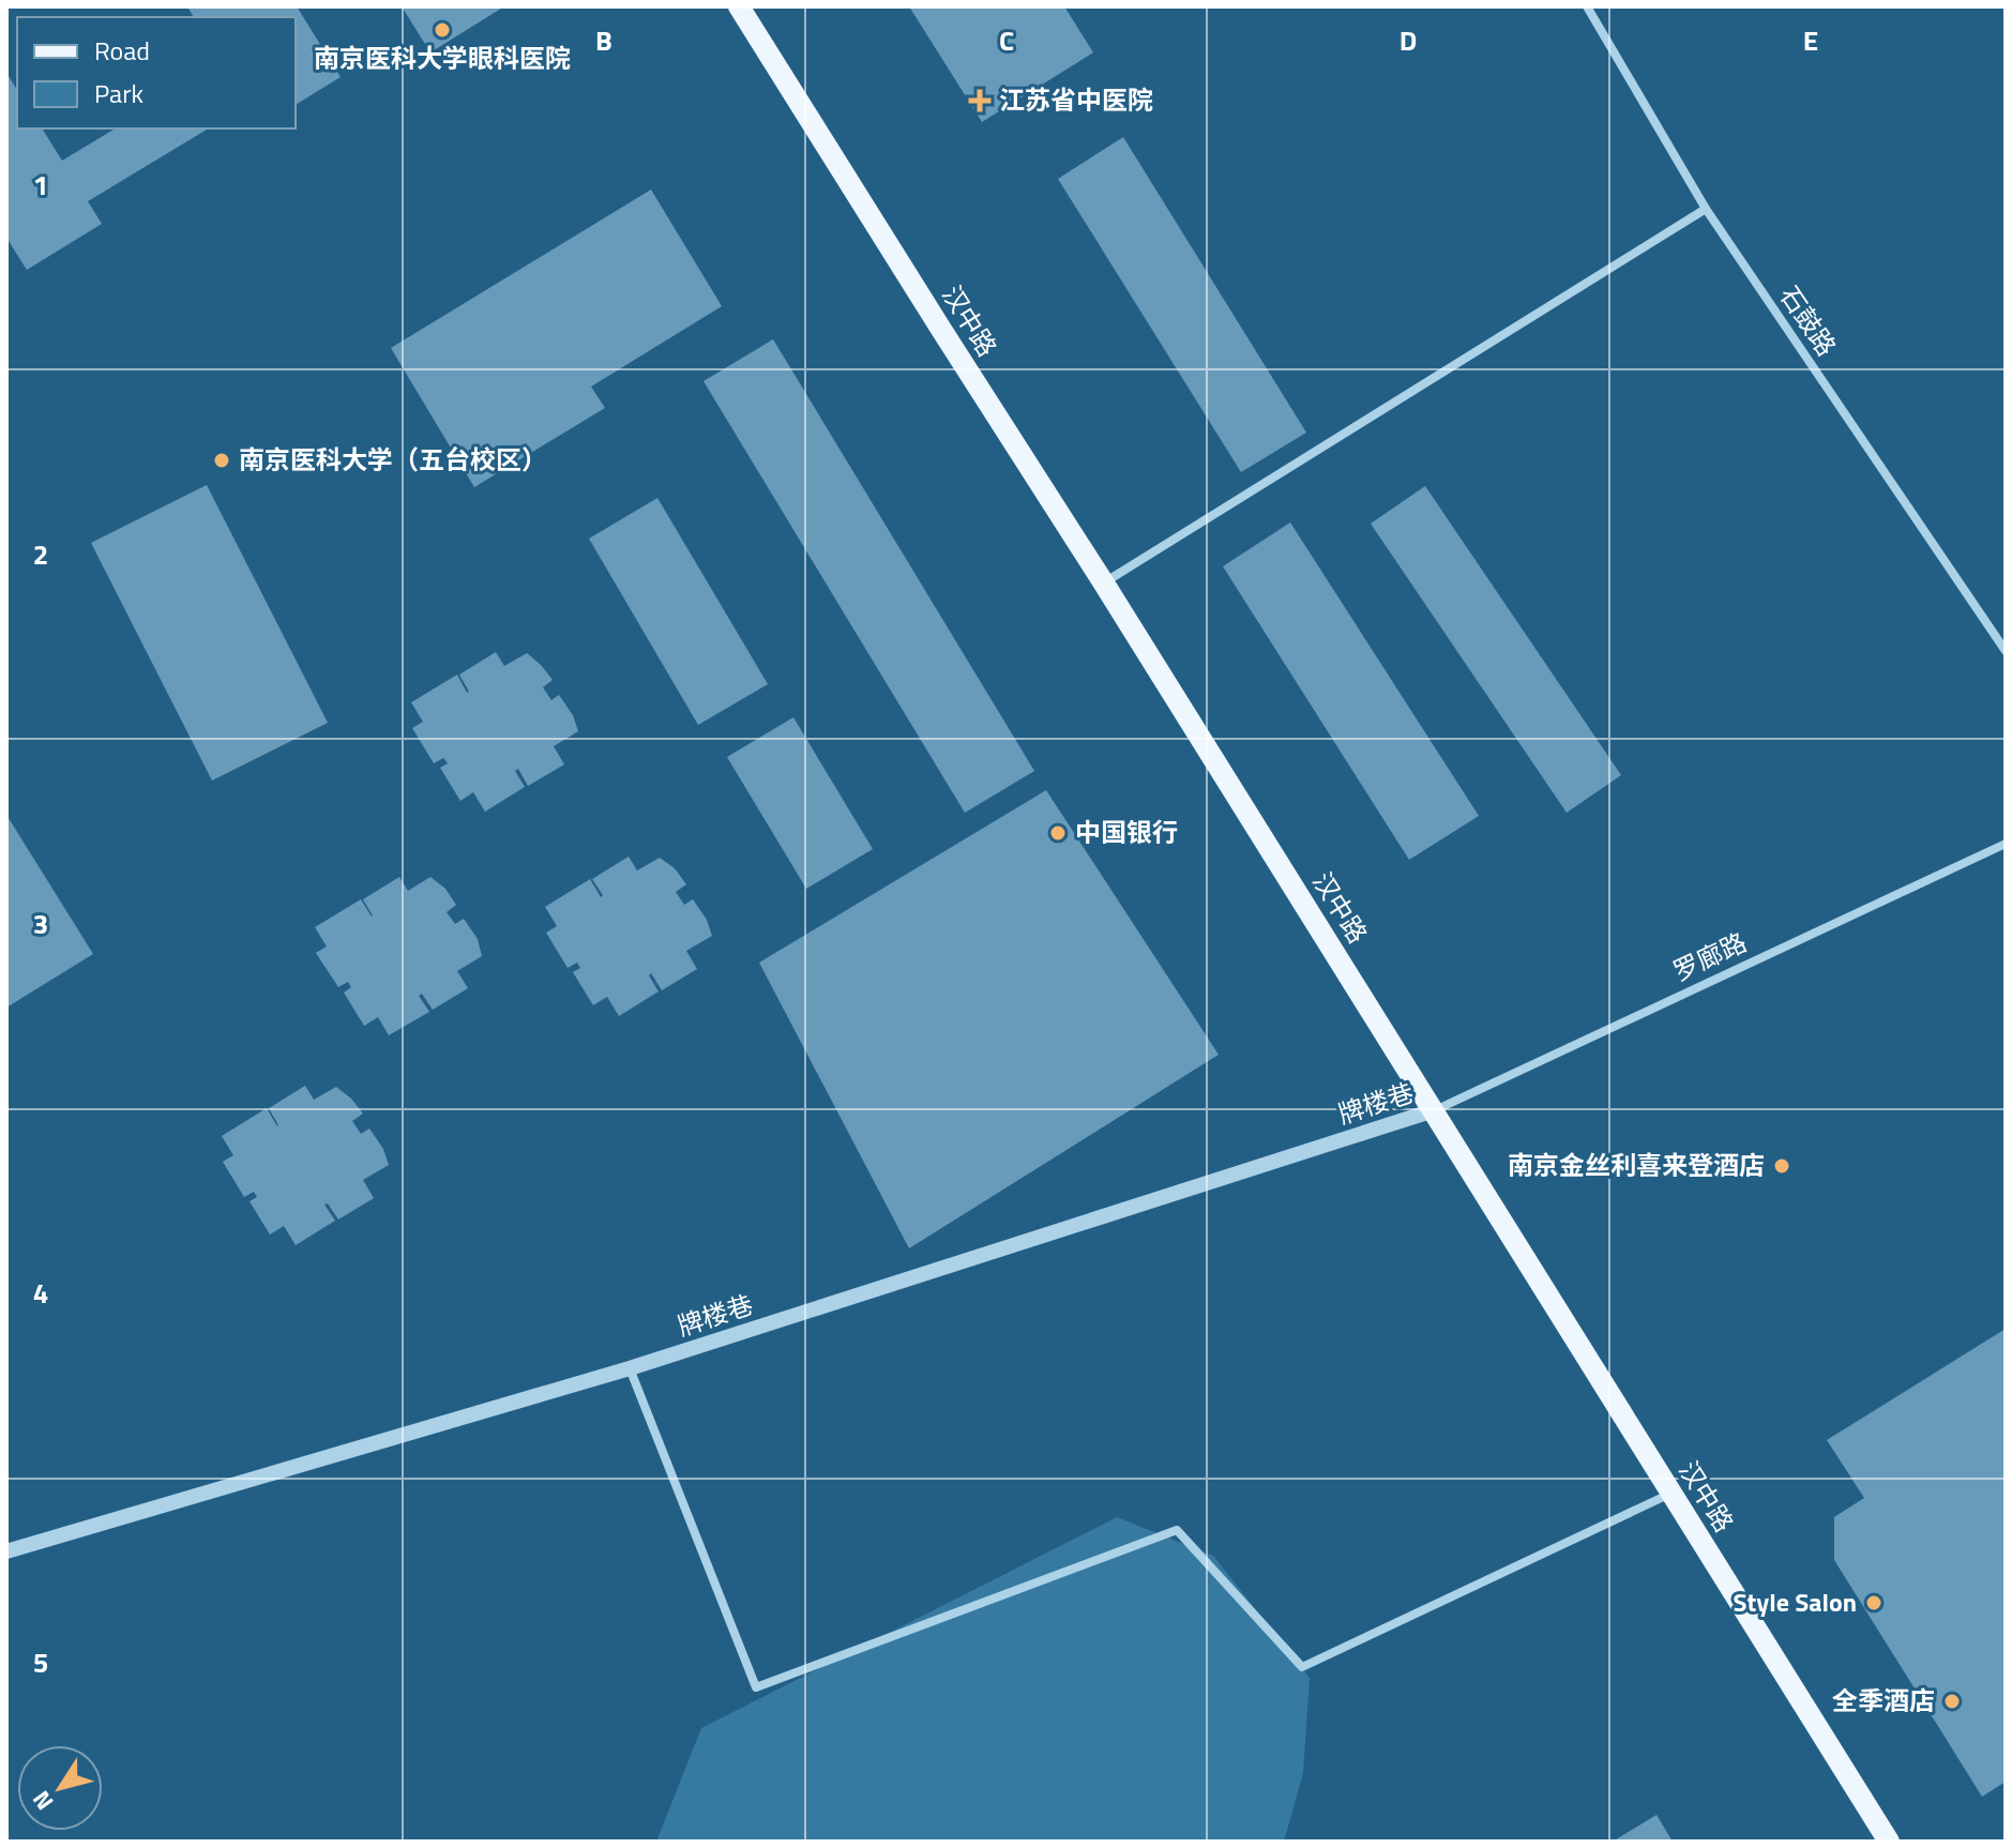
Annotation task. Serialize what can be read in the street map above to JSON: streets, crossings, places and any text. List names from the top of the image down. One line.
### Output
{"streets":{"main road":["汉中路"],"street":["石鼓路","罗廊路","牌楼巷"]},"crossings":[["汉中路","罗廊路"],["汉中路","牌楼巷"],["罗廊路","牌楼巷"]],"places":{"other":["南京医科大学眼科医院","南京医科大学（五台校区）","中国银行","南京金丝利喜来登酒店","Style Salon","全季酒店"],"health":["江苏省中医院"]},"legend":["Road","Park"],"north":"bottom left","grid":{"columns":["B","C","D","E"],"rows":["1","2","3","4","5"]}}
